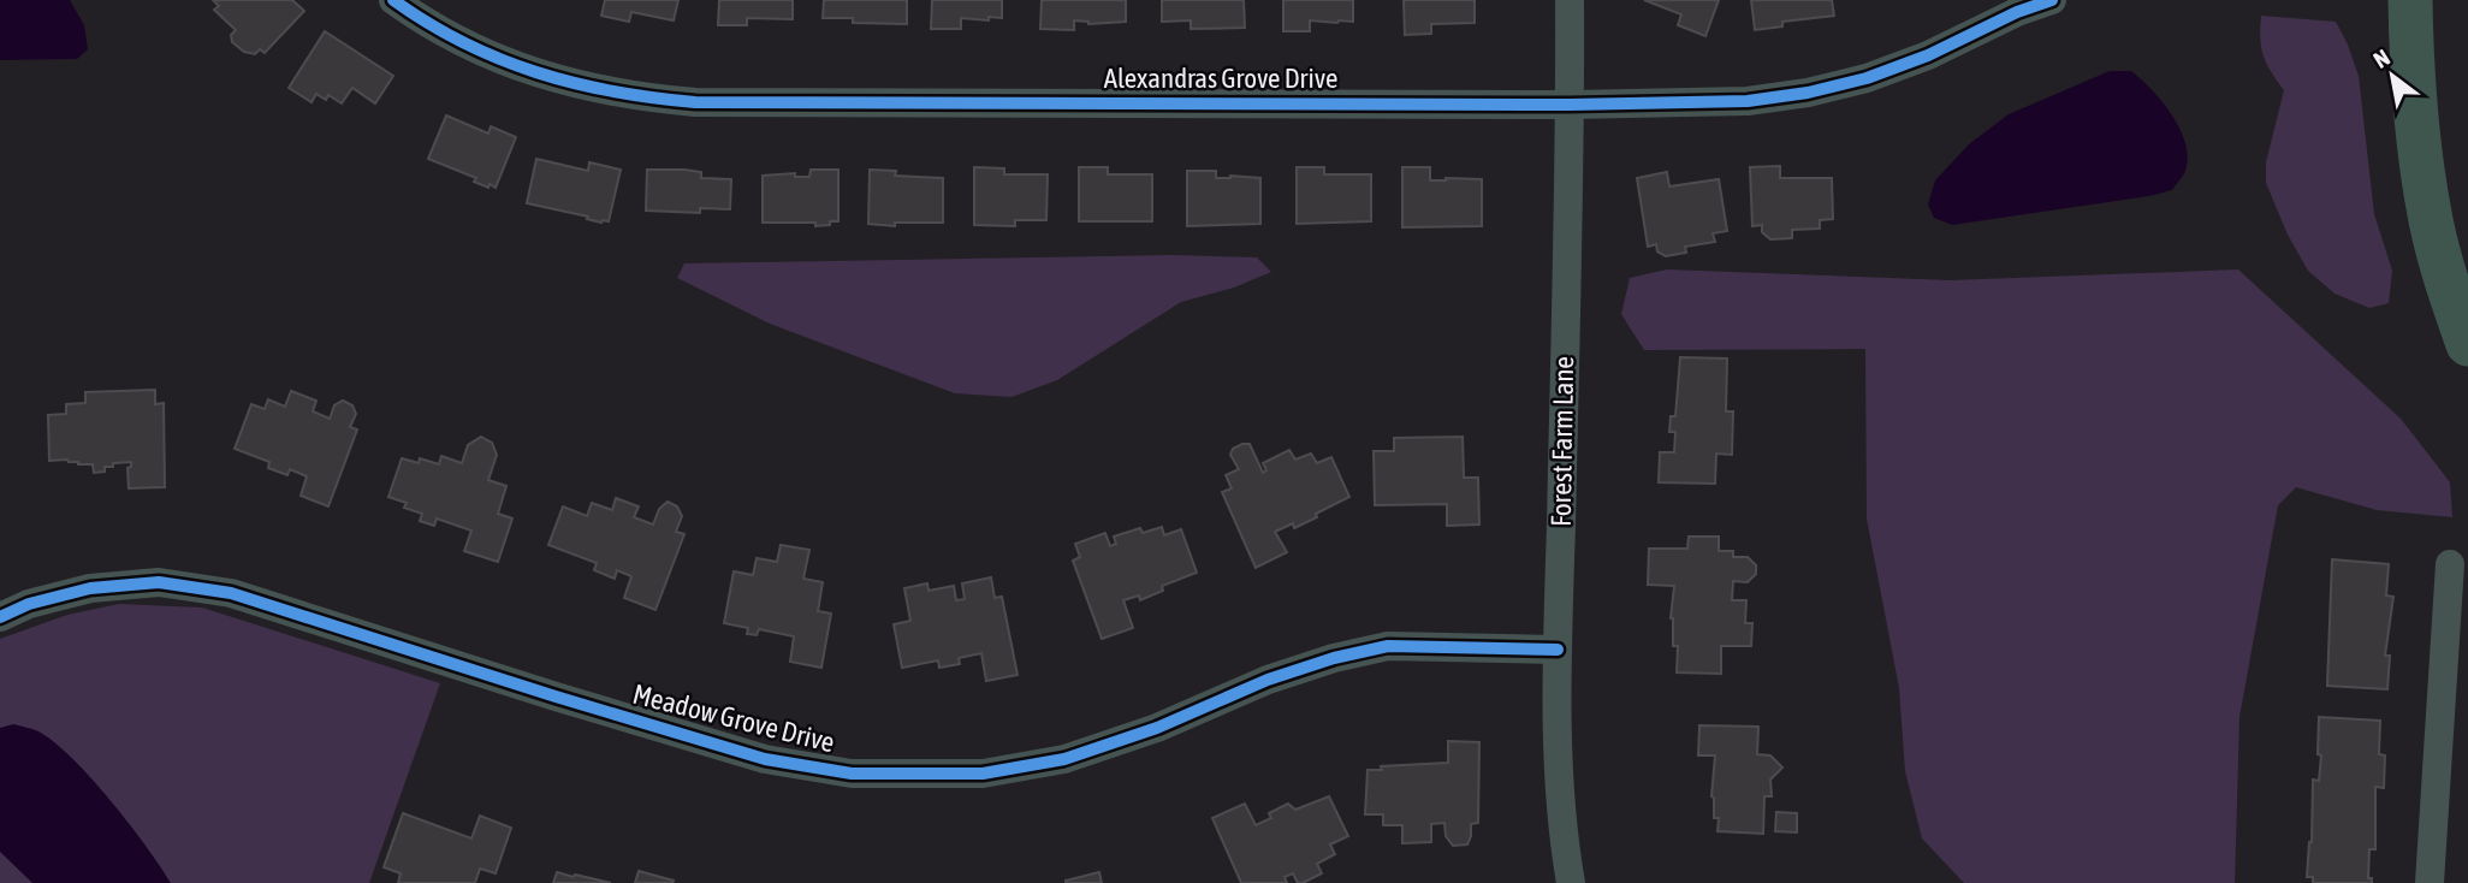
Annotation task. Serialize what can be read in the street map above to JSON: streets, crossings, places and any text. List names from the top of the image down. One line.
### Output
{"streets":{"street":["Alexandras Grove Drive","Forest Farm Lane","Meadow Grove Drive"]},"crossings":[["Alexandras Grove Drive","Forest Farm Lane"],["Forest Farm Lane","Meadow Grove Drive"]],"north":"top left"}
